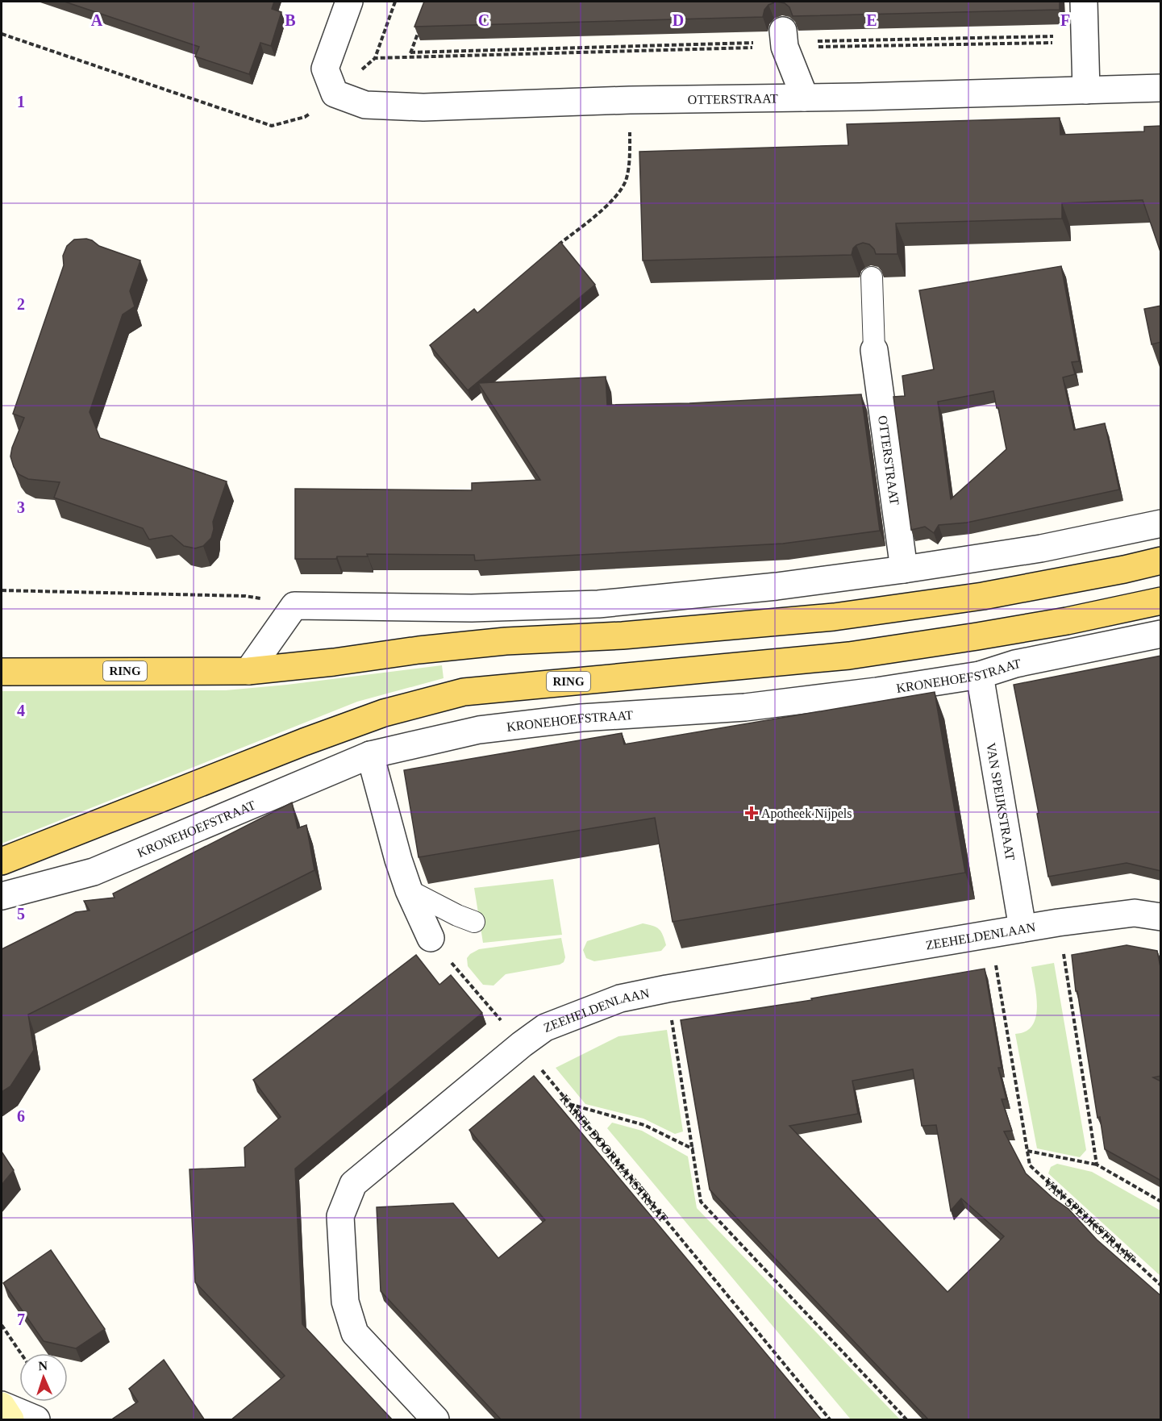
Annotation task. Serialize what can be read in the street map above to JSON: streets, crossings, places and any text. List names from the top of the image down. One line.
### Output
{"streets":{"main road":["RING"],"street":["OTTERSTRAAT","KRONEHOEFSTRAAT","VAN SPEIJKSTRAAT","ZEEHELDENLAAN"],"path":["KAREL DOORMANSTRAAT"]},"crossings":[["KRONEHOEFSTRAAT","VAN SPEIJKSTRAAT"],["VAN SPEIJKSTRAAT","ZEEHELDENLAAN"],["ZEEHELDENLAAN","KAREL DOORMANSTRAAT"]],"places":{"health":["Apotheek Nijpels"]},"north":"top","grid":{"columns":["A","B","C","D","E","F"],"rows":["1","2","3","4","5","6","7"]}}
